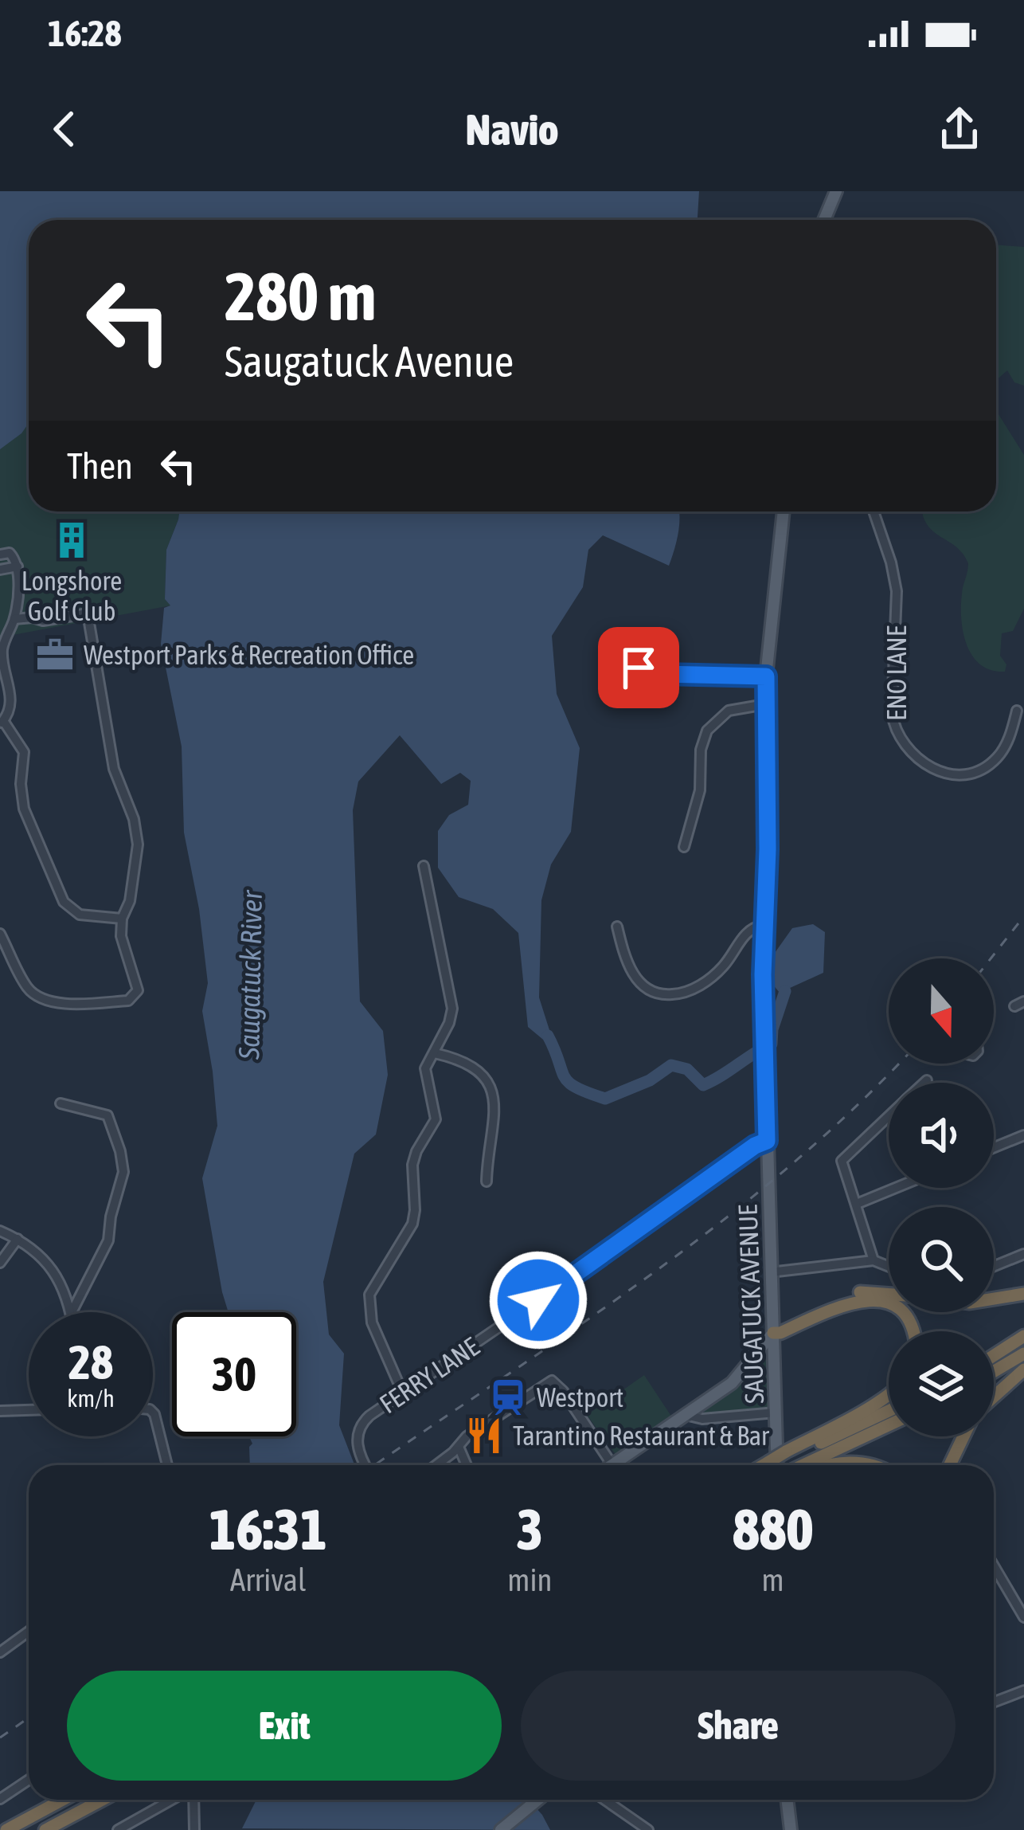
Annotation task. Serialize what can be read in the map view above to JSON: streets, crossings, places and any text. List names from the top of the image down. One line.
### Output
{"streets":{"main road":["SAUGATUCK AVENUE"],"street":["ENO LANE","FERRY LANE"]},"crossings":[["SAUGATUCK AVENUE","FERRY LANE"]],"water":["Saugatuck River"],"places":{"building":["Longshore Golf Club"],"office":["Westport Parks & Recreation Office"],"station":["Westport"],"restaurant":["Tarantino Restaurant & Bar"]},"north":"bottom","page":{"status":"16:28","header":"Navio","turn":["280 m","Saugatuck Avenue"],"then":"Then","speed":"28 km/h","limit":"30","eta":["16:31","Arrival","3","min","880","m"],"buttons":["Exit","Share"]}}
